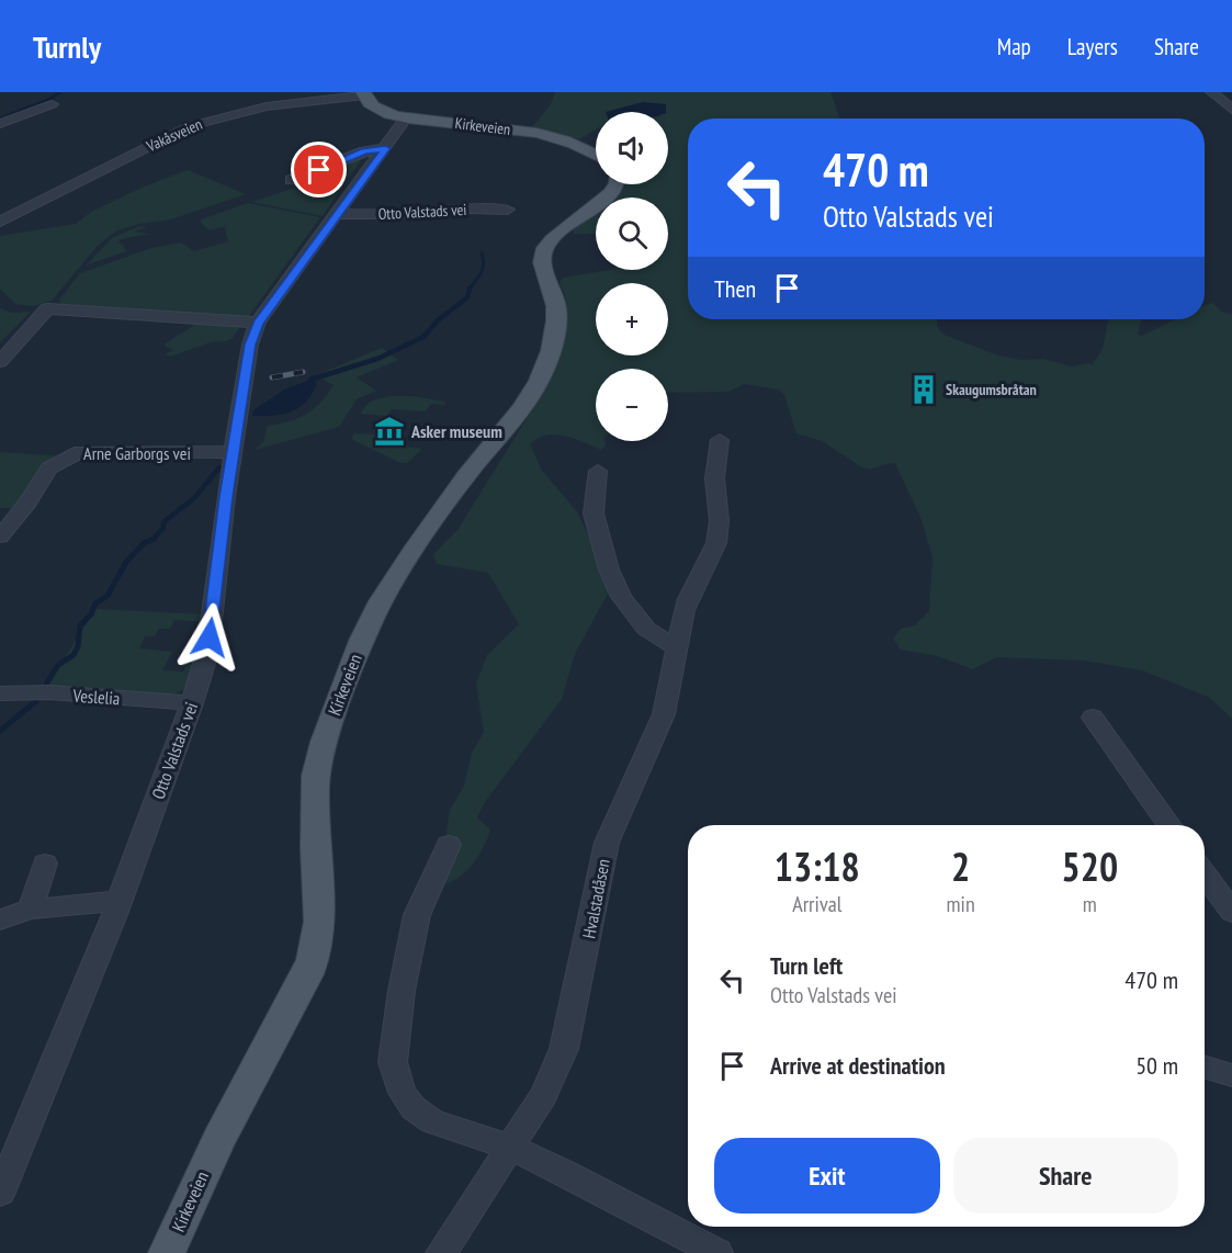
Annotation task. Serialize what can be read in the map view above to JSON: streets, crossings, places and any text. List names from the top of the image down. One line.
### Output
{"streets":{"main road":["Kirkeveien"],"street":["Vakåsveien","Otto Valstads vei","Arne Garborgs vei","Veslelia","Hvalstadåsen"]},"crossings":[["Kirkeveien","Vakåsveien"],["Kirkeveien","Otto Valstads vei"],["Otto Valstads vei","Arne Garborgs vei"],["Otto Valstads vei","Veslelia"]],"places":{"building":["Skaugumsbråtan"],"museum":["Asker museum"]},"page":{"header":"Turnly","nav":["Map","Layers","Share"],"map_buttons":["+","−"],"turn":["470 m","Otto Valstads vei"],"then":"Then","eta":["13:18","Arrival","2","min","520","m"],"list":[{"name":"Turn left","note":"Otto Valstads vei","value":"470 m"},{"name":"Arrive at destination","value":"50 m"}],"buttons":["Exit","Share"]}}
